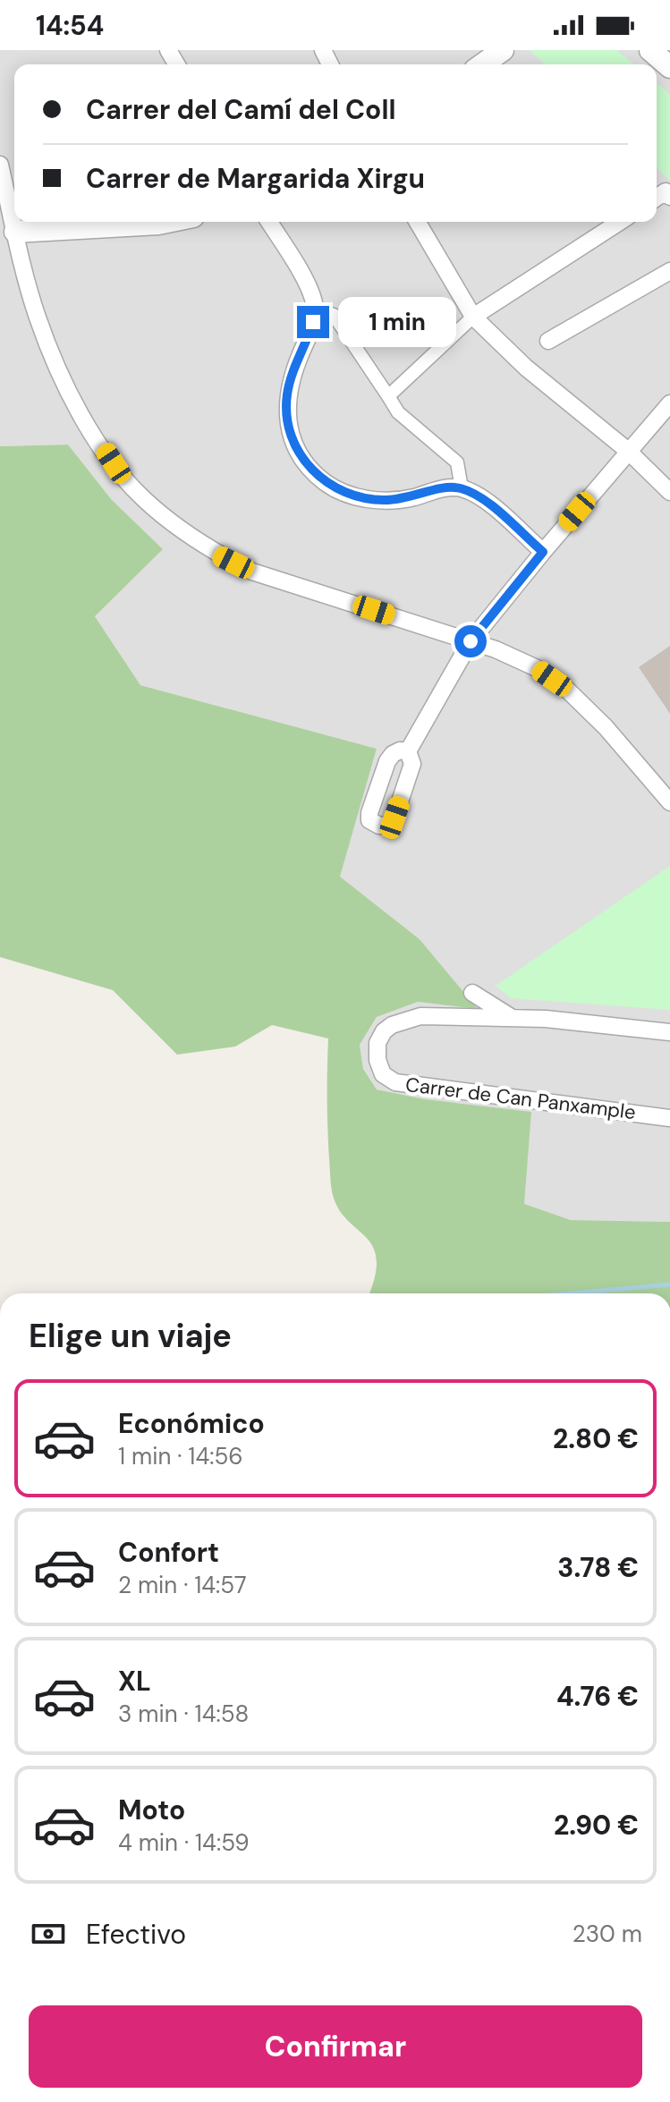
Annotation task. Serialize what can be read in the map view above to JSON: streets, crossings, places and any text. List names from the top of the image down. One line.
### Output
{"streets":{"street":["Carrer de Can Panxample"]},"page":{"status":"14:54","banner":["Carrer del Camí del Coll","Carrer de Margarida Xirgu"],"bubble":"1 min","heading":"Elige un viaje","list":[{"name":"Económico","note":"1 min · 14:56","value":"2.80 €"},{"name":"Confort","note":"2 min · 14:57","value":"3.78 €"},{"name":"XL","note":"3 min · 14:58","value":"4.76 €"},{"name":"Moto","note":"4 min · 14:59","value":"2.90 €"}],"pay":["Efectivo","230 m"],"buttons":"Confirmar"}}
